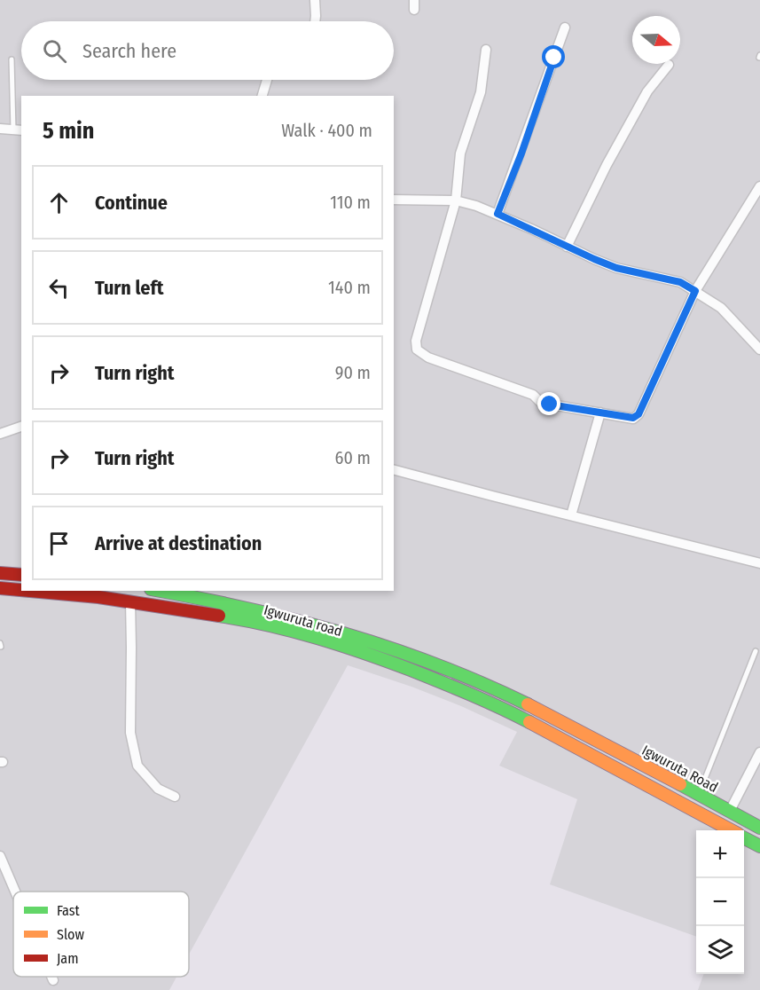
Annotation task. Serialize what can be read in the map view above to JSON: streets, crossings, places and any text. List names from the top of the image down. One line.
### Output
{"streets":{"main road":["Igwuruta road","Igwuruta Road"]},"crossings":[["Igwuruta road","Igwuruta Road"]],"legend":["Fast","Slow","Jam"],"north":"right","page":{"search":"Search here","heading":["5 min","Walk · 400 m"],"list":[["Continue","110 m"],["Turn left","140 m"],["Turn right","90 m"],["Turn right","60 m"],"Arrive at destination"],"map_buttons":["+","−"]}}
